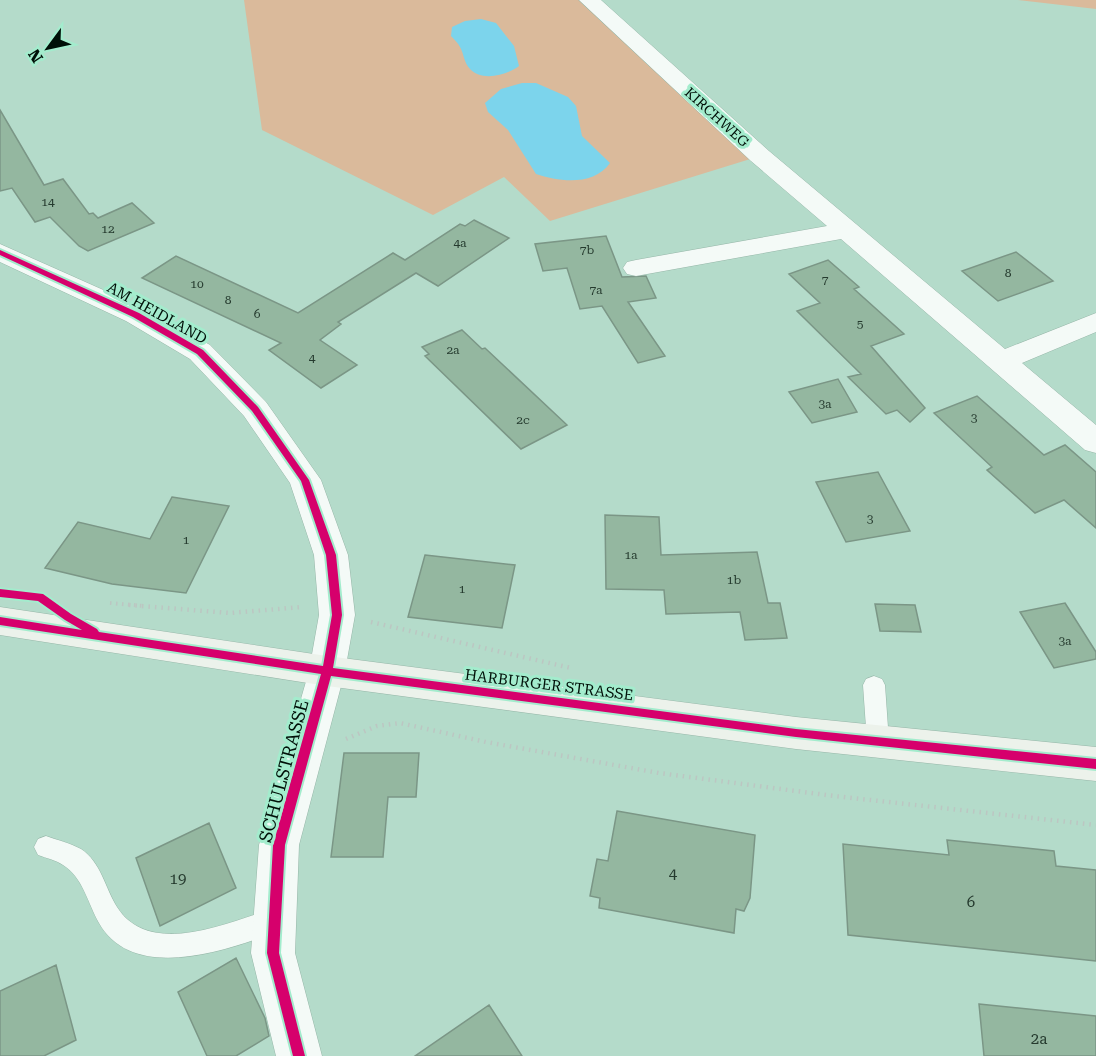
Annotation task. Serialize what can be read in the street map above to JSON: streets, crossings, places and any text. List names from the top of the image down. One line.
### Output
{"streets":{"street":["KIRCHWEG","AM HEIDLAND","HARBURGER STRASSE","SCHULSTRASSE"]},"crossings":[["AM HEIDLAND","HARBURGER STRASSE"],["AM HEIDLAND","SCHULSTRASSE"],["HARBURGER STRASSE","SCHULSTRASSE"]],"house_numbers":["14","12","4a","7b","8","7","10","7a","8","6","5","2a","4","3a","3","2c","3","1","1a","1b","1","3a","4","19","6","2a"],"north":"bottom left"}
